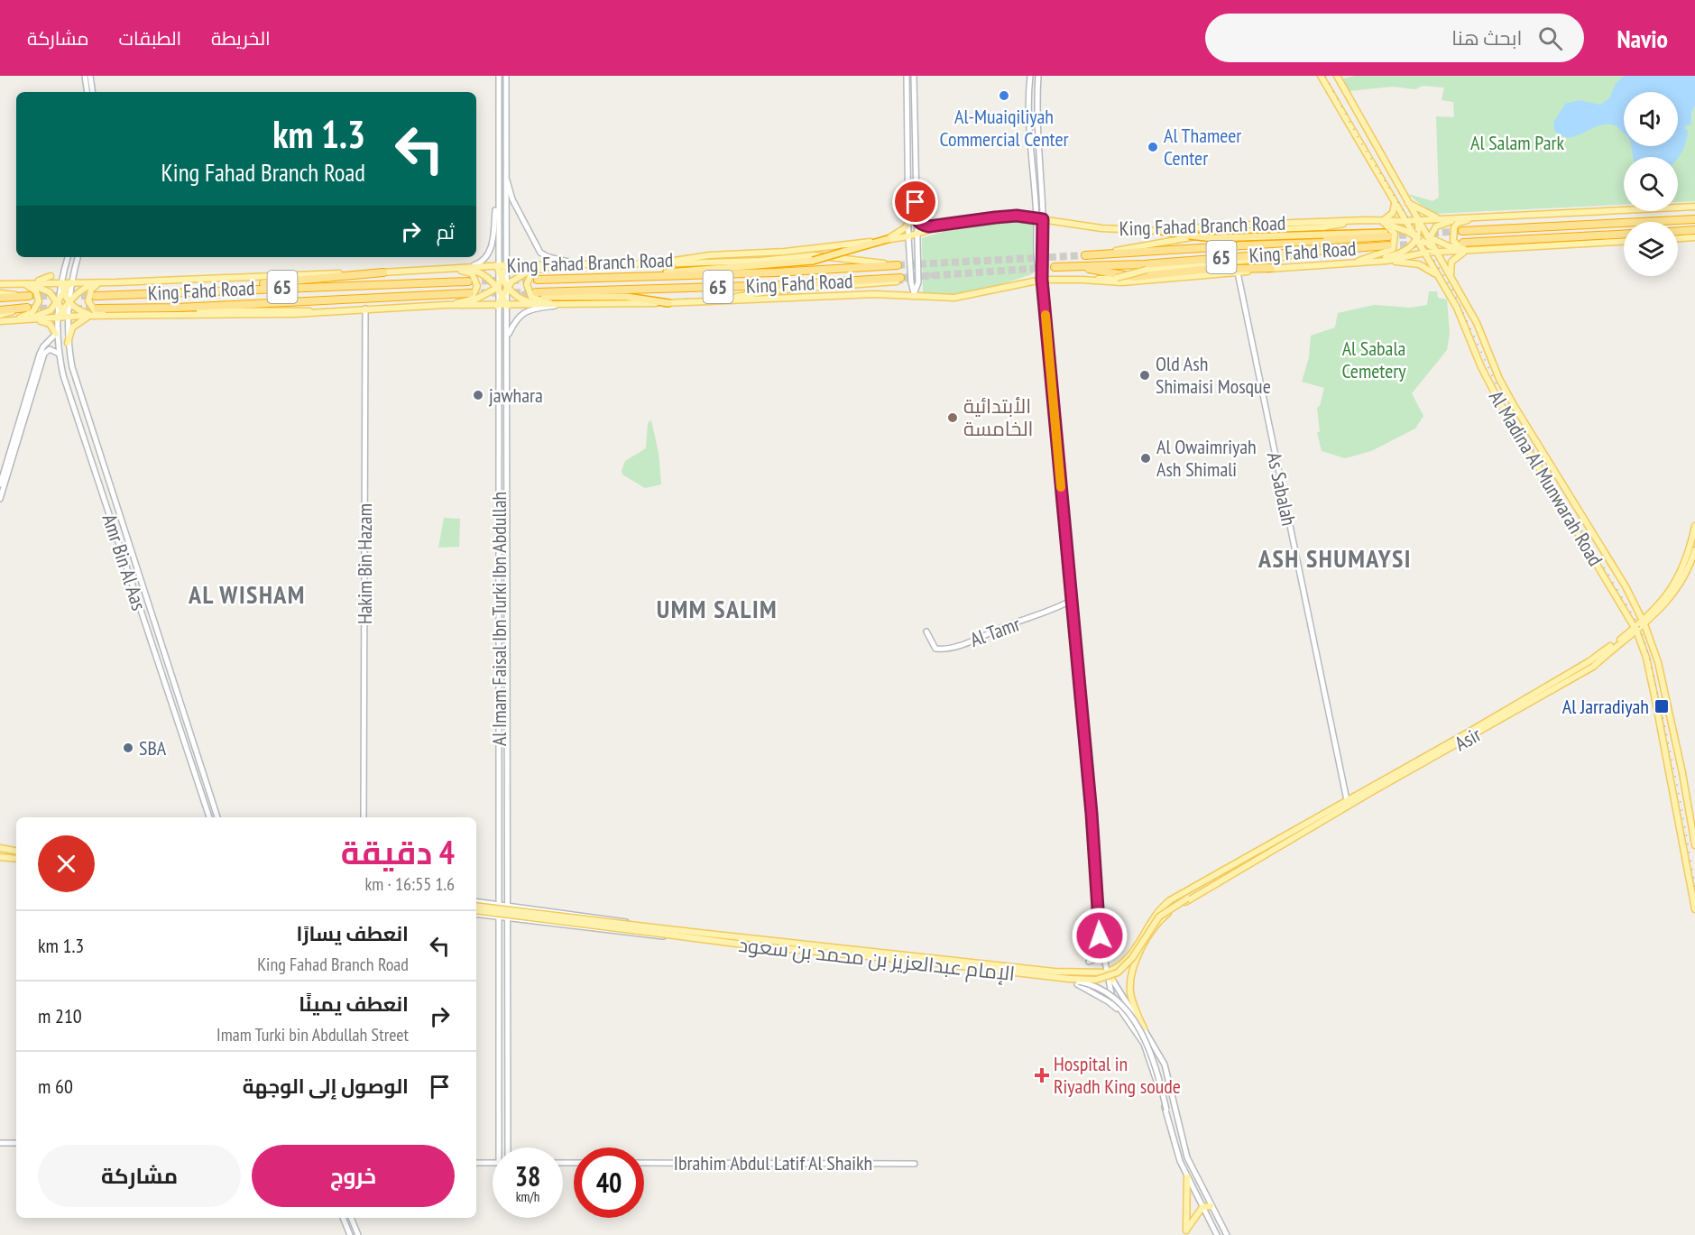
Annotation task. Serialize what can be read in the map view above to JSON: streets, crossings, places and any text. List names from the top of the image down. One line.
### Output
{"streets":{"highway":["King Fahd Road","65"],"main road":["King Fahad Branch Road","Al Madina Al Munwarah Road","As Sabalah","Amr Bin Al Aas","Hakim Bin Hazam","Al Imam Faisal Ibn Turki Ibn Abdullah","Al Tamr","Asir","الإمام عبدالعزيز بن محمد بن سعود","Ibrahim Abdul Latif Al Shaikh"]},"crossings":[["King Fahad Branch Road","King Fahd Road"],["King Fahad Branch Road","Al Madina Al Munwarah Road"],["King Fahad Branch Road","As Sabalah"],["King Fahad Branch Road","Amr Bin Al Aas"],["King Fahad Branch Road","Hakim Bin Hazam"],["King Fahad Branch Road","Al Imam Faisal Ibn Turki Ibn Abdullah"],["Al Madina Al Munwarah Road","Asir"],["As Sabalah","Asir"],["Al Imam Faisal Ibn Turki Ibn Abdullah","الإمام عبدالعزيز بن محمد بن سعود"],["Asir","الإمام عبدالعزيز بن محمد بن سعود"]],"districts":["ASH SHUMAYSI","AL WISHAM","UMM SALIM"],"parks":["Al Salam Park","Al Sabala Cemetery"],"places":{"other":["Al-Muaiqiliyah Commercial Center","Al Thameer Center","Old Ash Shimaisi Mosque","jawhara","الأبتدائية الخامسة","Al Owaimriyah Ash Shimali","SBA"],"transit":["Al Jarradiyah"],"health":["Hospital in Riyadh King soude"]},"page":{"header":"Navio","search":"ابحث هنا","nav":["الخريطة","الطبقات","مشاركة"],"turn":["1.3 km","King Fahad Branch Road"],"then":"ثم","heading":["4 دقيقة","1.6 km · 16:55"],"list":[{"name":"انعطف يسارًا","note":"King Fahad Branch Road","value":"1.3 km"},{"name":"انعطف يمينًا","note":"Imam Turki bin Abdullah Street","value":"210 m"},{"name":"الوصول إلى الوجهة","value":"60 m"}],"buttons":["خروج","مشاركة"],"speed":"38 km/h","limit":"40"}}
